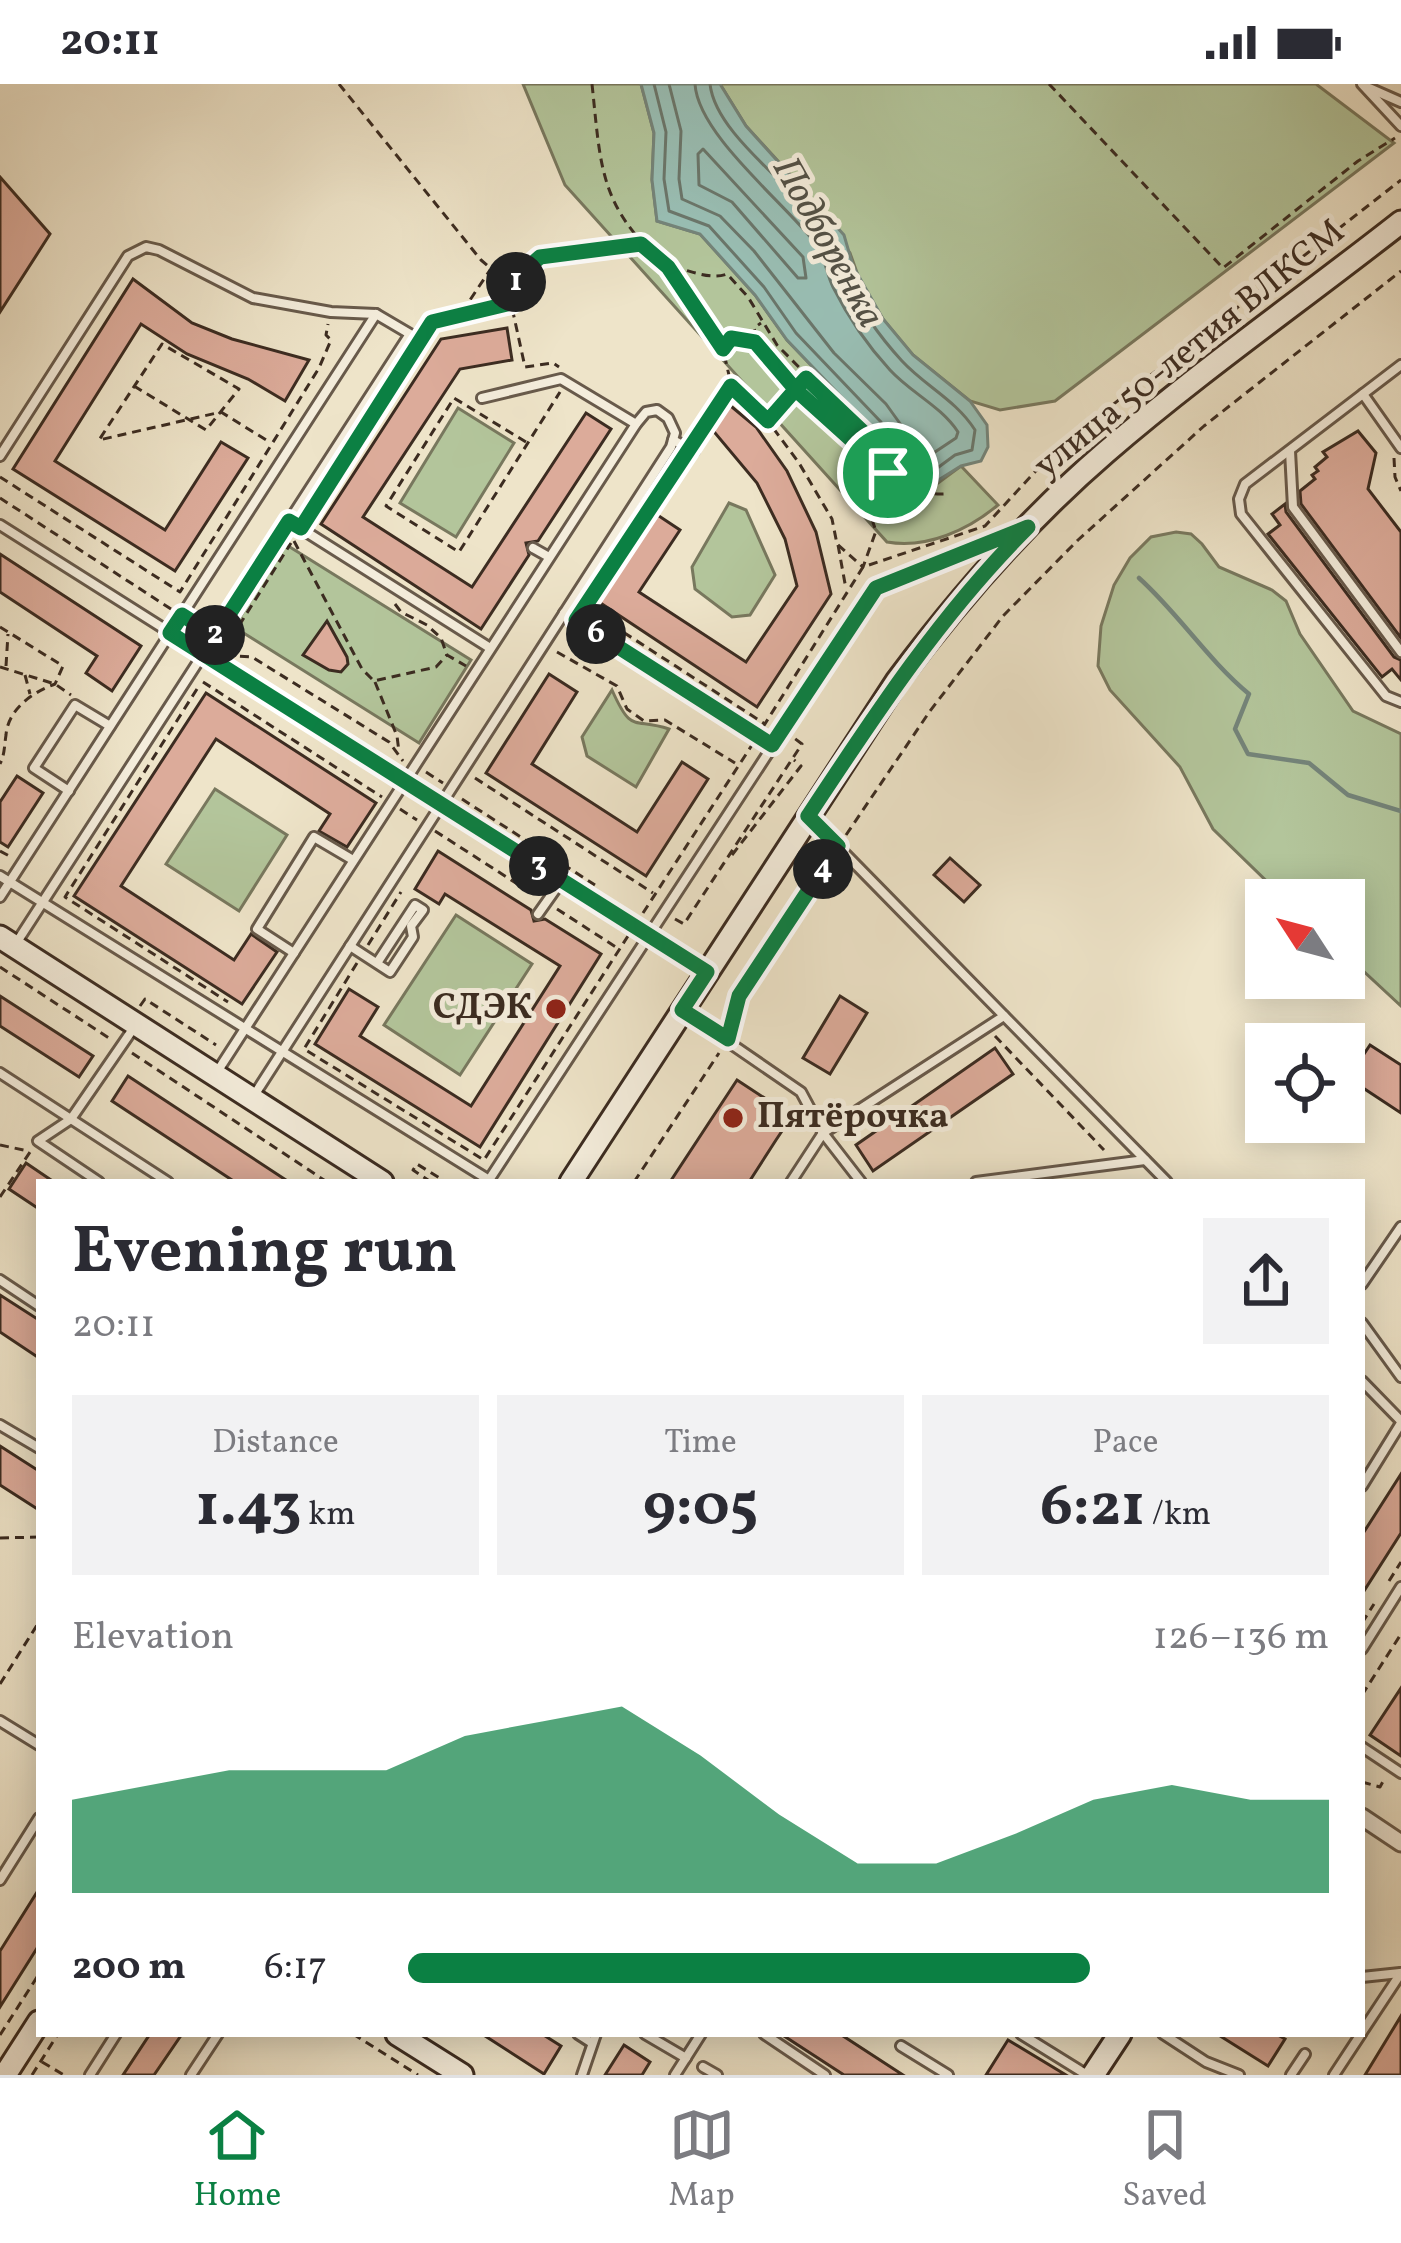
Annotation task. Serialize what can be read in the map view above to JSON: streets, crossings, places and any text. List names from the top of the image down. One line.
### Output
{"streets":{"main road":["улица 50-летия ВЛКСМ"]},"water":["Подборенка"],"places":["СДЭК","Пятёрочка"],"north":"top left","page":{"status":"20:11","pins":["1","6","2","3","4"],"heading":["Evening run","20:11"],"stats":[["Distance","1.43 km"],["Time","9:05"],["Pace","6:21 /km"]],"chart":["Elevation","126–136 m"],"list":[{"name":"200 m","note":"6:17"}],"tabs":["Home","Map","Saved"]}}
